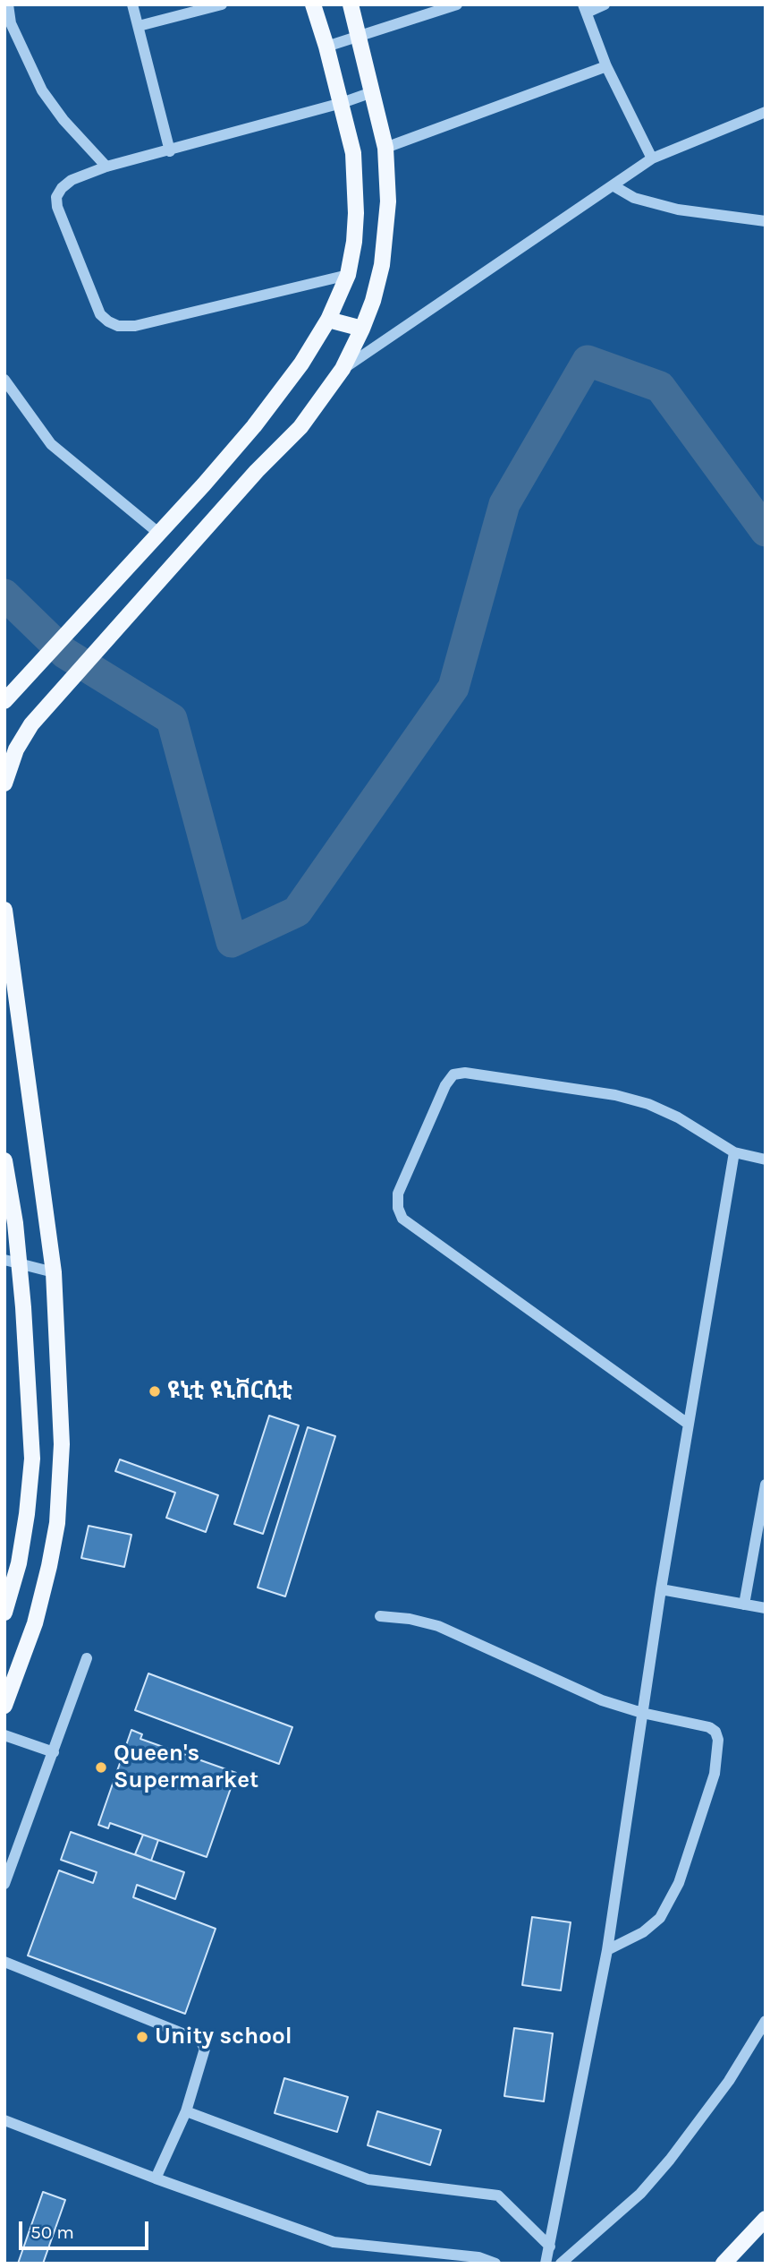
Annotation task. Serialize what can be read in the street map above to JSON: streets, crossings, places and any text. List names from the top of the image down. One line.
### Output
{"places":["ዩኒቲ ዩኒቨርሲቲ","Queen's Supermarket","Unity school"],"scale_bar":"50 m"}
